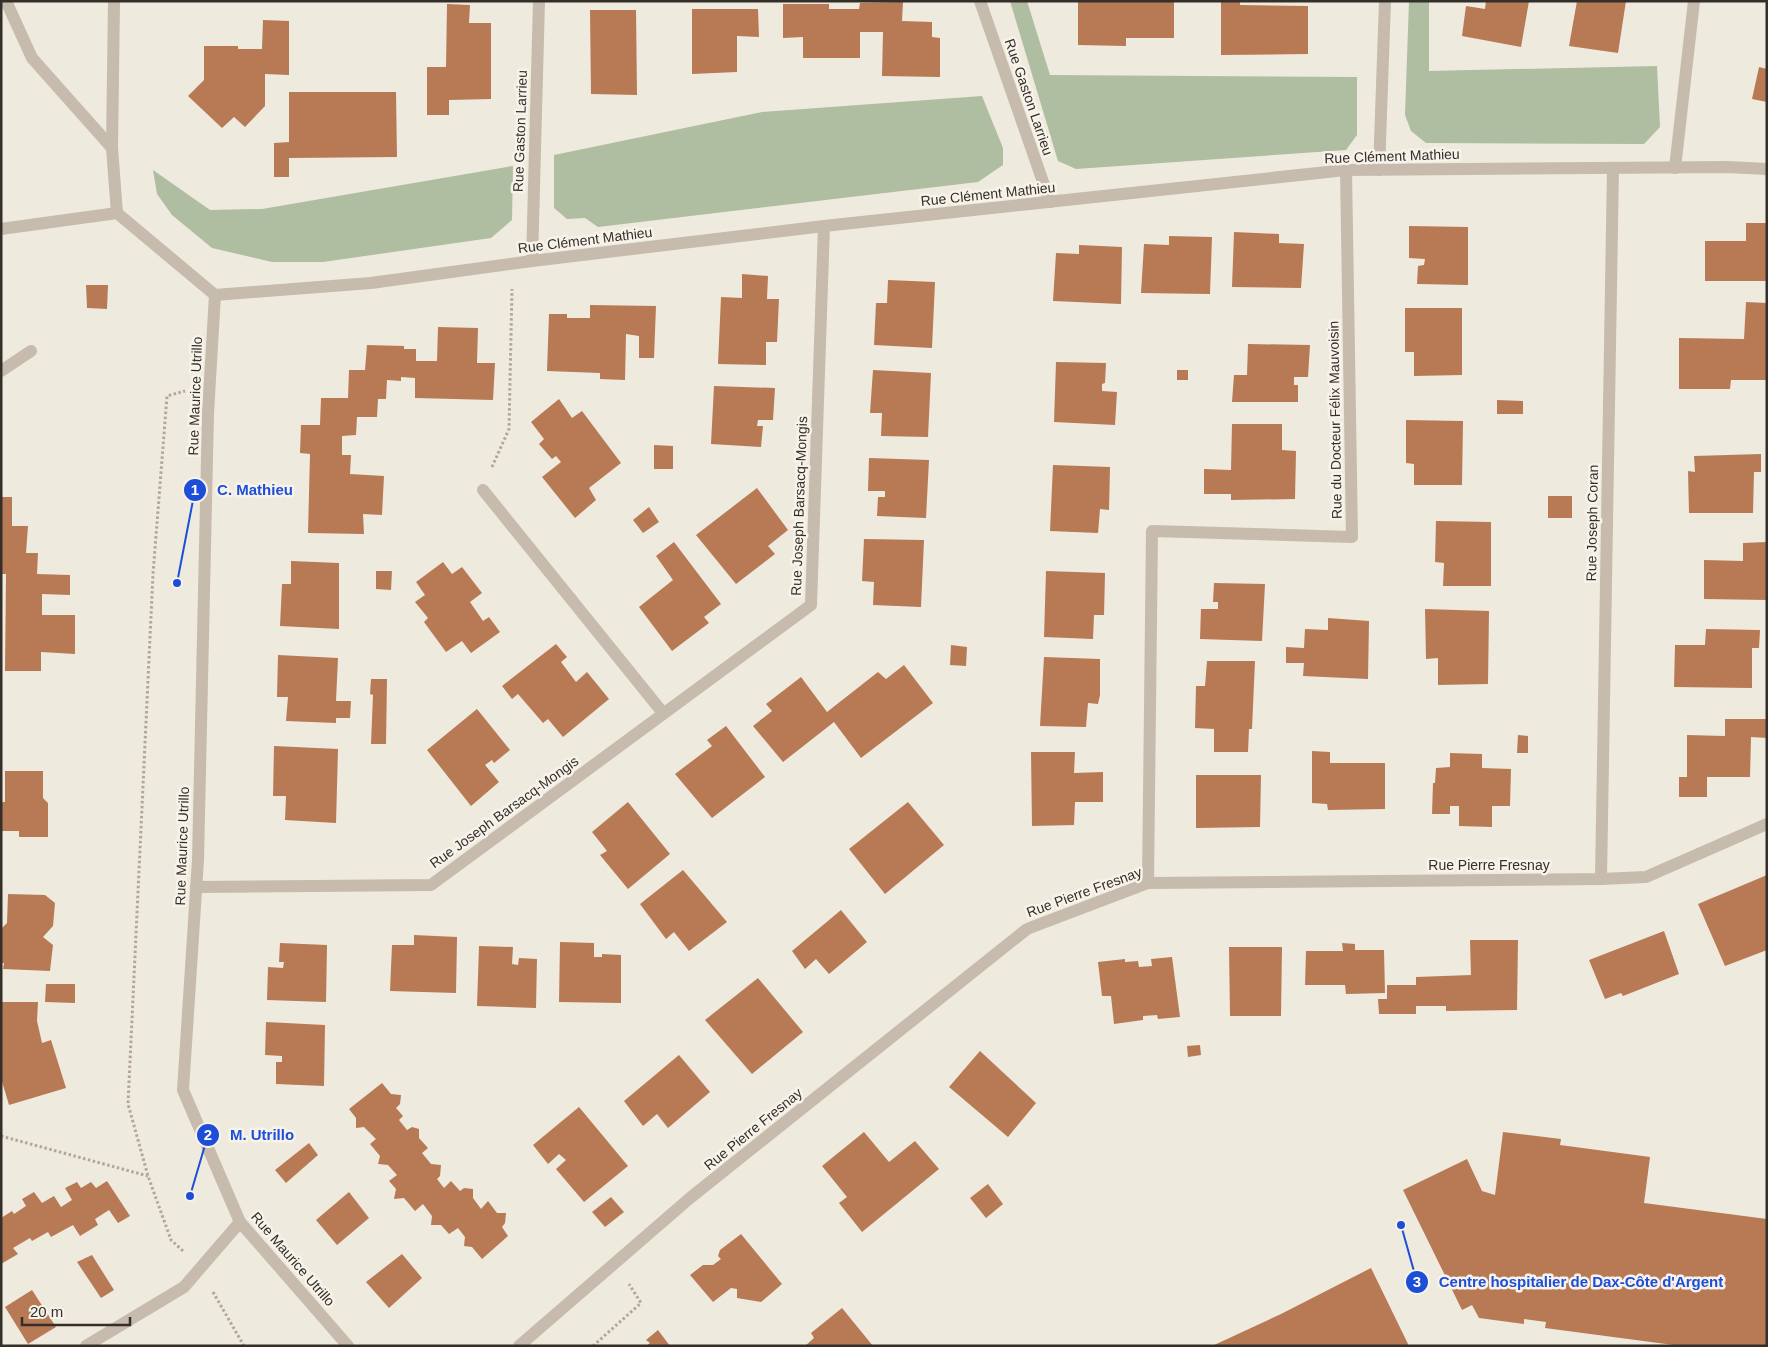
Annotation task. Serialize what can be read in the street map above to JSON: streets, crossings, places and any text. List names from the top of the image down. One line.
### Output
{"streets":{"street":["Rue Gaston Larrieu","Rue Clément Mathieu","Rue Maurice Utrillo","Rue du Docteur Félix Mauvoisin","Rue Joseph Barsacq-Mongis","Rue Joseph Coran","Rue Pierre Fresnay"]},"crossings":[["Rue Gaston Larrieu","Rue Clément Mathieu"],["Rue Clément Mathieu","Rue Maurice Utrillo"],["Rue Clément Mathieu","Rue du Docteur Félix Mauvoisin"],["Rue Clément Mathieu","Rue Joseph Barsacq-Mongis"],["Rue Clément Mathieu","Rue Joseph Coran"],["Rue Maurice Utrillo","Rue Joseph Barsacq-Mongis"],["Rue du Docteur Félix Mauvoisin","Rue Pierre Fresnay"],["Rue Joseph Coran","Rue Pierre Fresnay"]],"places":["C. Mathieu","M. Utrillo","Centre hospitalier de Dax-Côte d'Argent"],"scale_bar":"20 m"}
